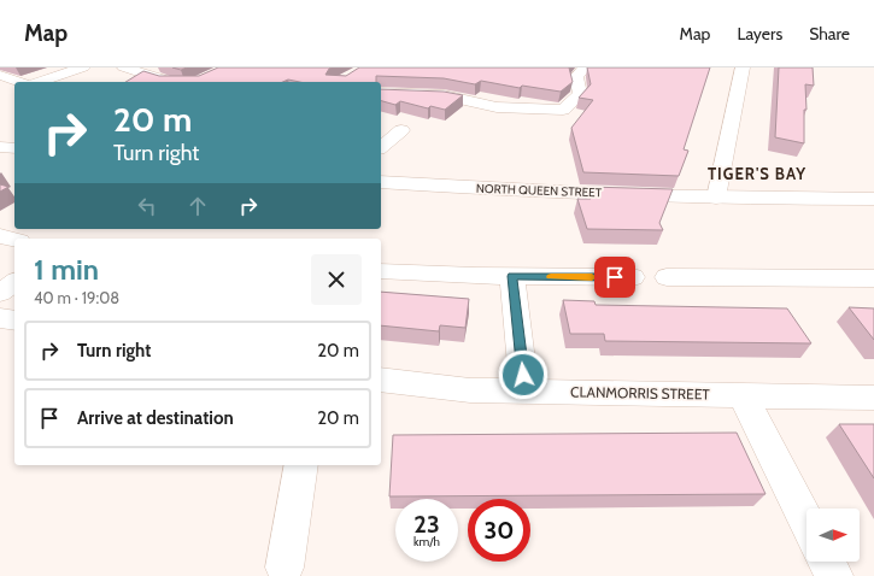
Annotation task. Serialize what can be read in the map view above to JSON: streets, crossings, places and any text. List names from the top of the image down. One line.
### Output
{"streets":{"street":["NORTH QUEEN STREET","CLANMORRIS STREET"]},"districts":["TIGER'S BAY"],"north":"right","page":{"header":"Map","nav":["Map","Layers","Share"],"turn":["20 m","Turn right"],"heading":["1 min","40 m · 19:08"],"list":[{"name":"Turn right","value":"20 m"},{"name":"Arrive at destination","value":"20 m"}],"speed":"23 km/h","limit":"30"}}
